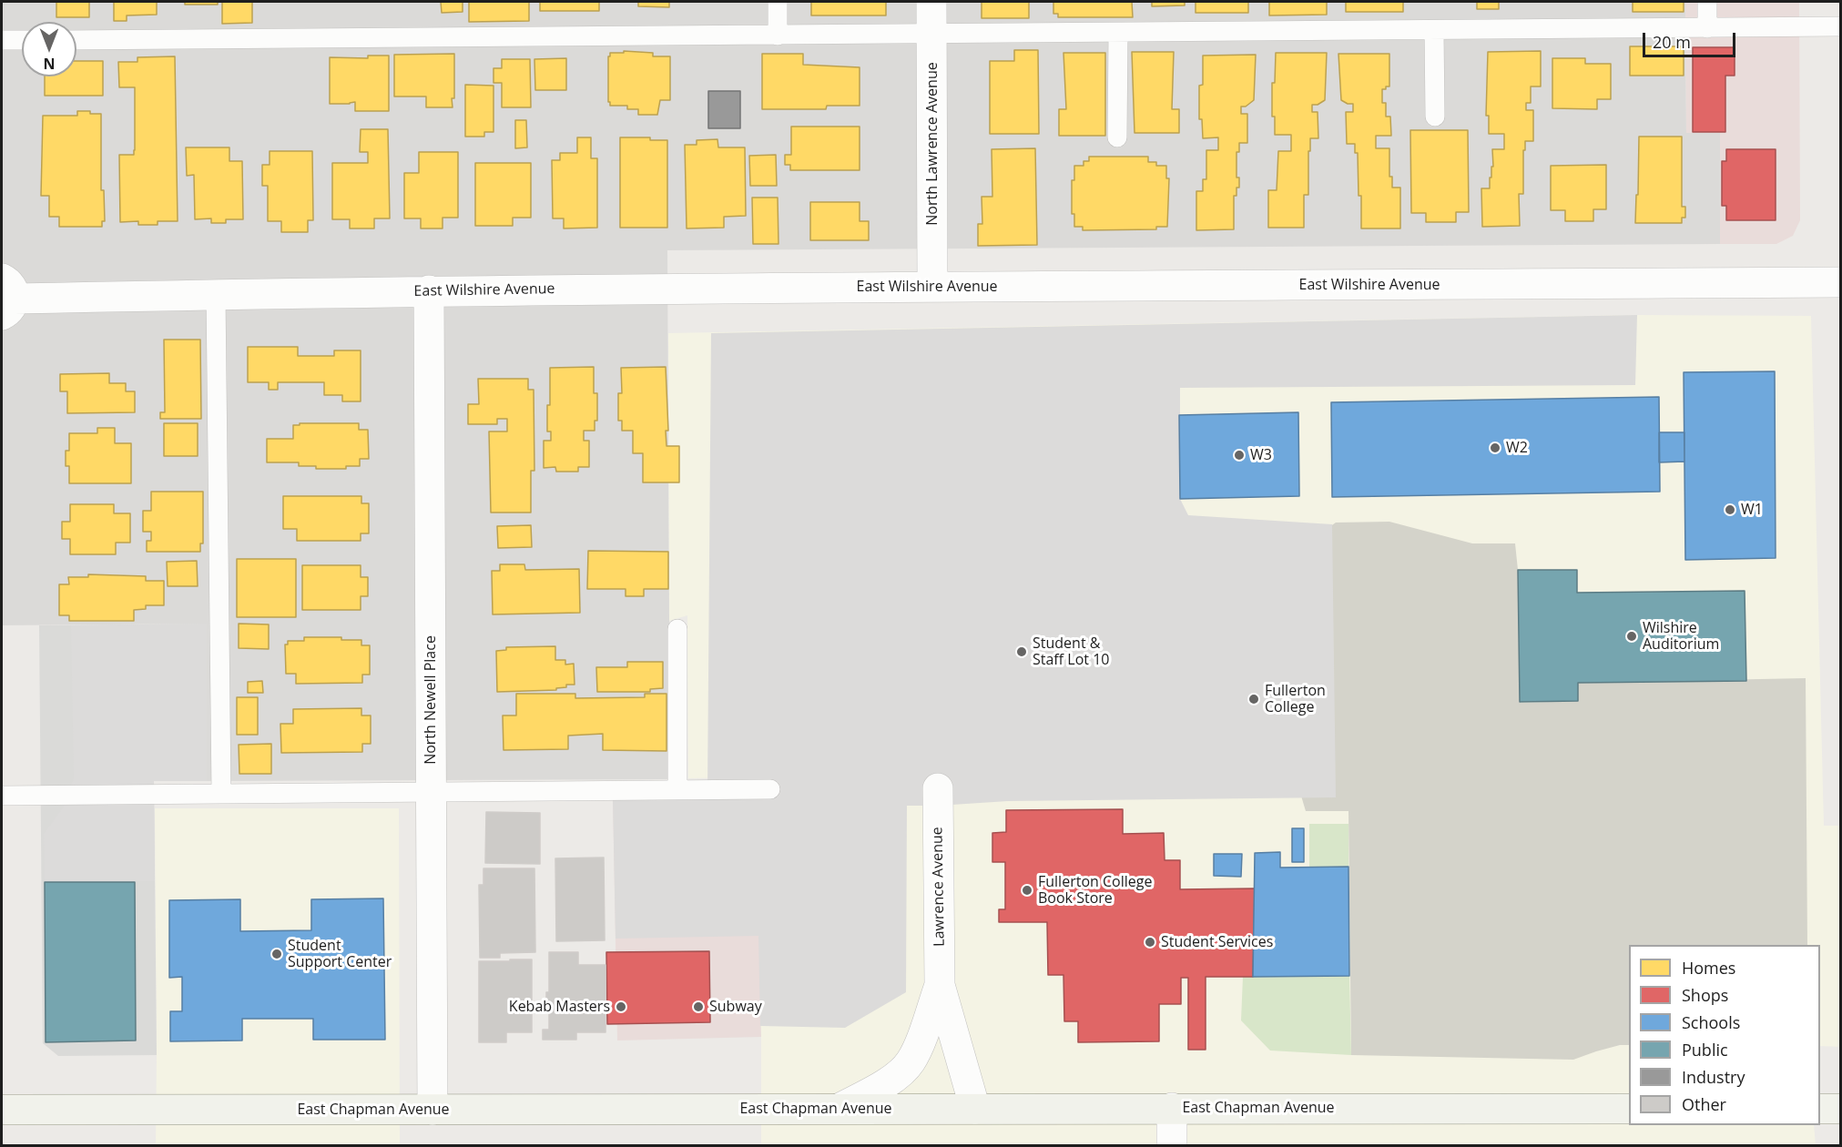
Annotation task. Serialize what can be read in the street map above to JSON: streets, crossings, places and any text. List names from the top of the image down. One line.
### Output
{"streets":{"main road":["East Chapman Avenue"],"street":["North Lawrence Avenue","East Wilshire Avenue","North Newell Place","Lawrence Avenue"]},"crossings":[["North Lawrence Avenue","East Wilshire Avenue"],["East Wilshire Avenue","North Newell Place"],["North Newell Place","East Chapman Avenue"],["Lawrence Avenue","East Chapman Avenue"]],"places":["W2","W3","W1","Wilshire Auditorium","Student & Staff Lot 10","Fullerton College","Fullerton College Book Store","Student Services","Student Support Center","Kebab Masters","Subway"],"legend":["Homes","Shops","Schools","Public","Industry","Other"],"scale_bar":"20 m","north":"bottom"}
